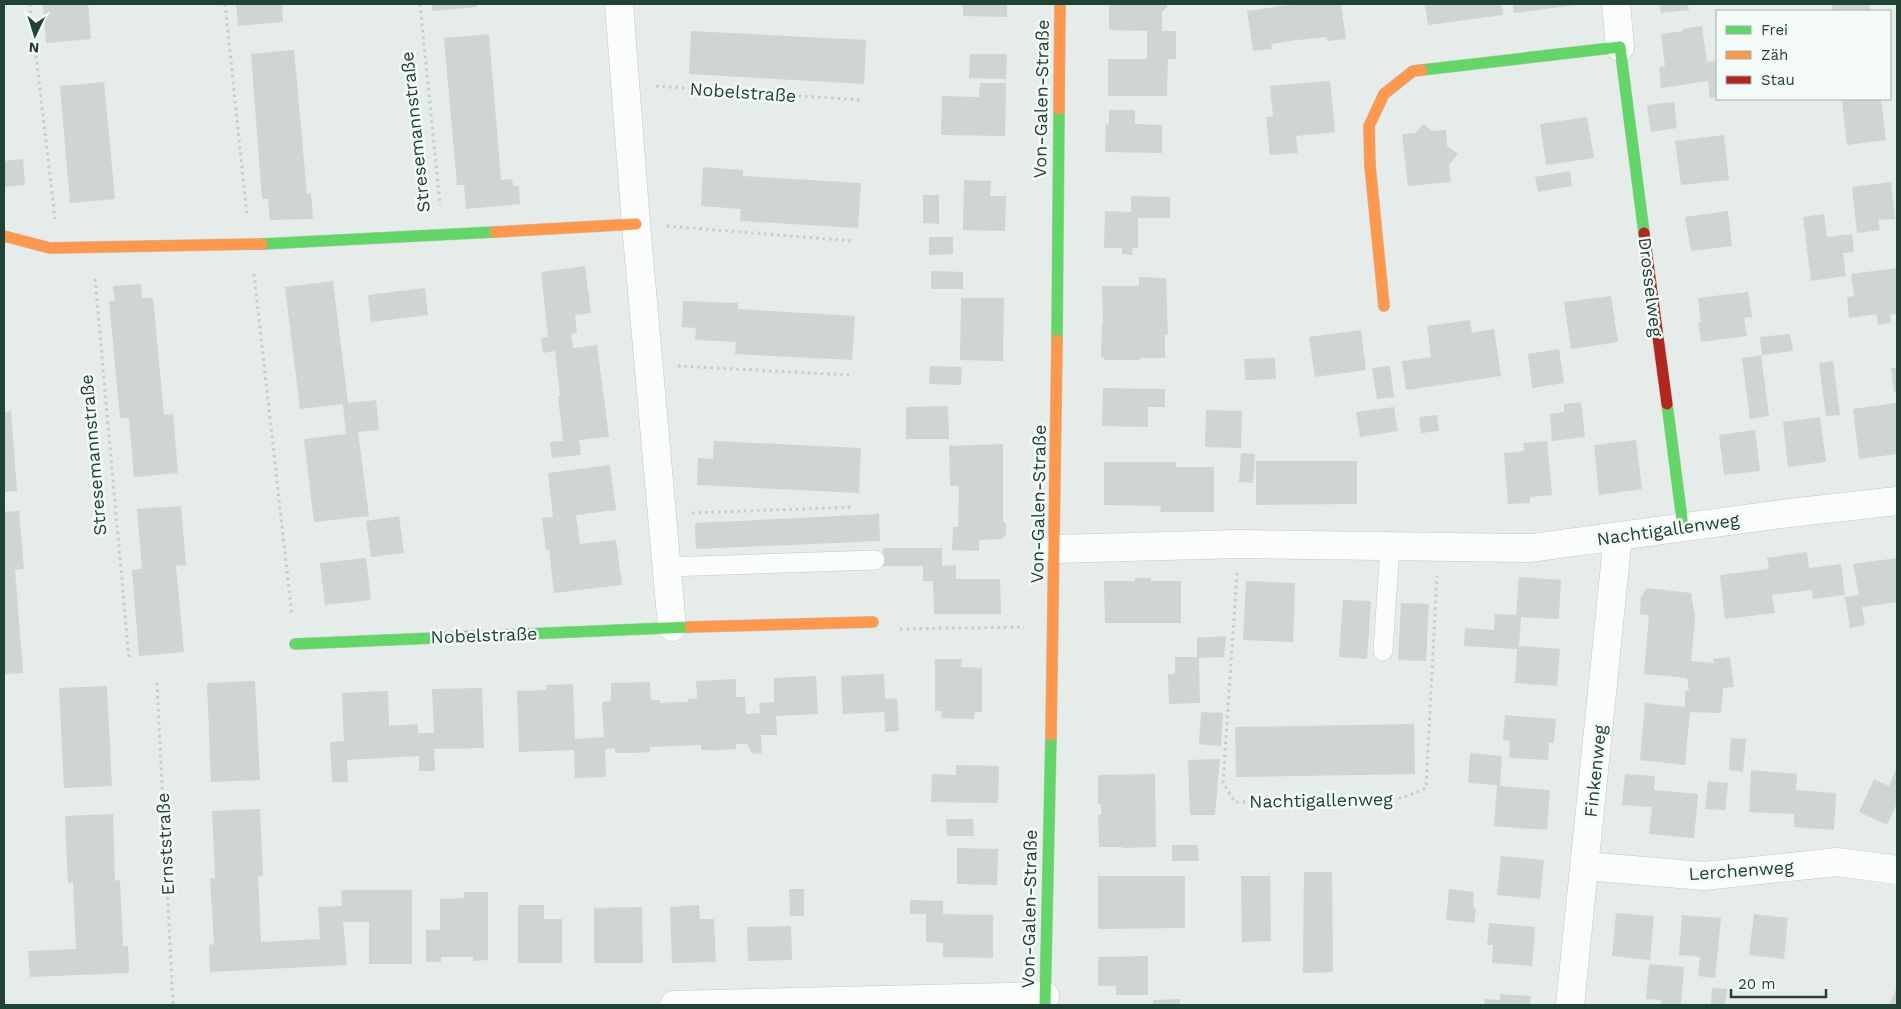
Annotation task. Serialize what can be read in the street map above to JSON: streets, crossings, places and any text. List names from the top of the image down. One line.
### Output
{"streets":{"street":["Nobelstraße","Von-Galen-Straße","Stresemannstraße","Drosselweg","Nachtigallenweg","Finkenweg","Lerchenweg"],"path":["Ernststraße"]},"crossings":[["Von-Galen-Straße","Nachtigallenweg"],["Drosselweg","Nachtigallenweg"],["Nachtigallenweg","Finkenweg"],["Finkenweg","Lerchenweg"]],"legend":["Frei","Zäh","Stau"],"scale_bar":"20 m","north":"bottom"}
